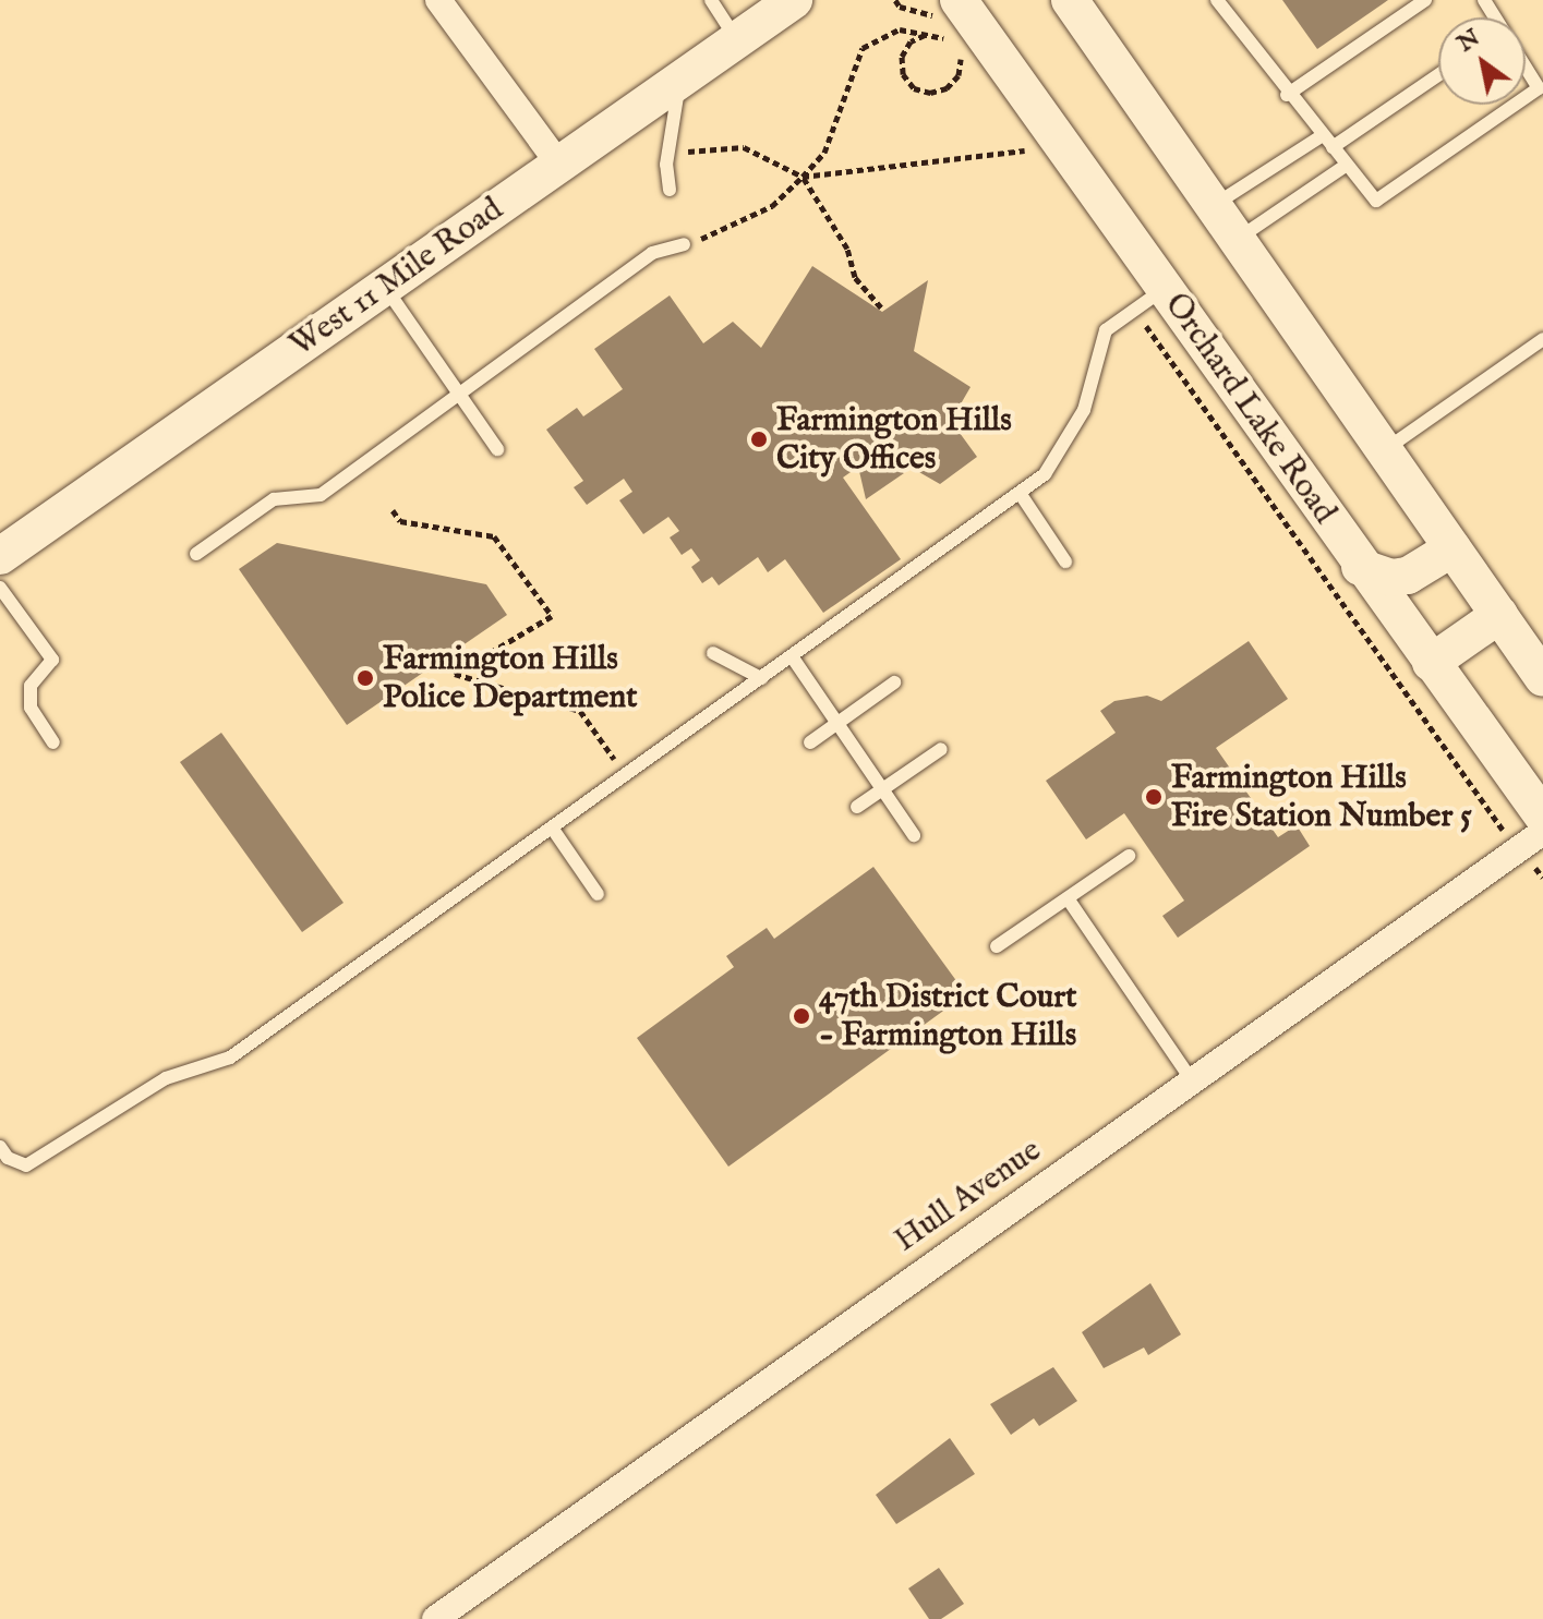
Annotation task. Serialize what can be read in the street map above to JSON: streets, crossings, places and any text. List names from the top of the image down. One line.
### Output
{"streets":{"main road":["West 11 Mile Road","Orchard Lake Road"],"street":["Hull Avenue"]},"places":["Farmington Hills City Offices","Farmington Hills Police Department","Farmington Hills Fire Station Number 5","47th District Court - Farmington Hills"],"north":"top left"}
